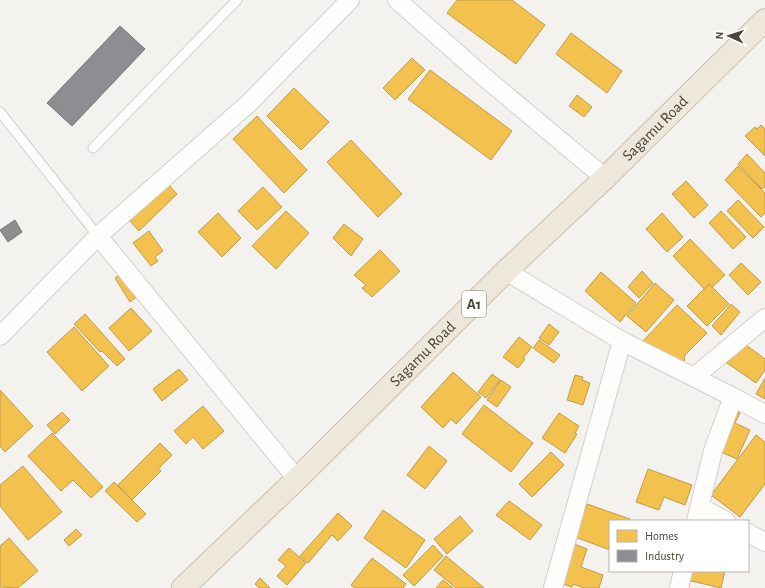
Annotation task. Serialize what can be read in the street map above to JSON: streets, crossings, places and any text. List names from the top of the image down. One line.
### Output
{"streets":{"highway":["Sagamu Road","A1"]},"legend":["Homes","Industry"],"north":"left"}
